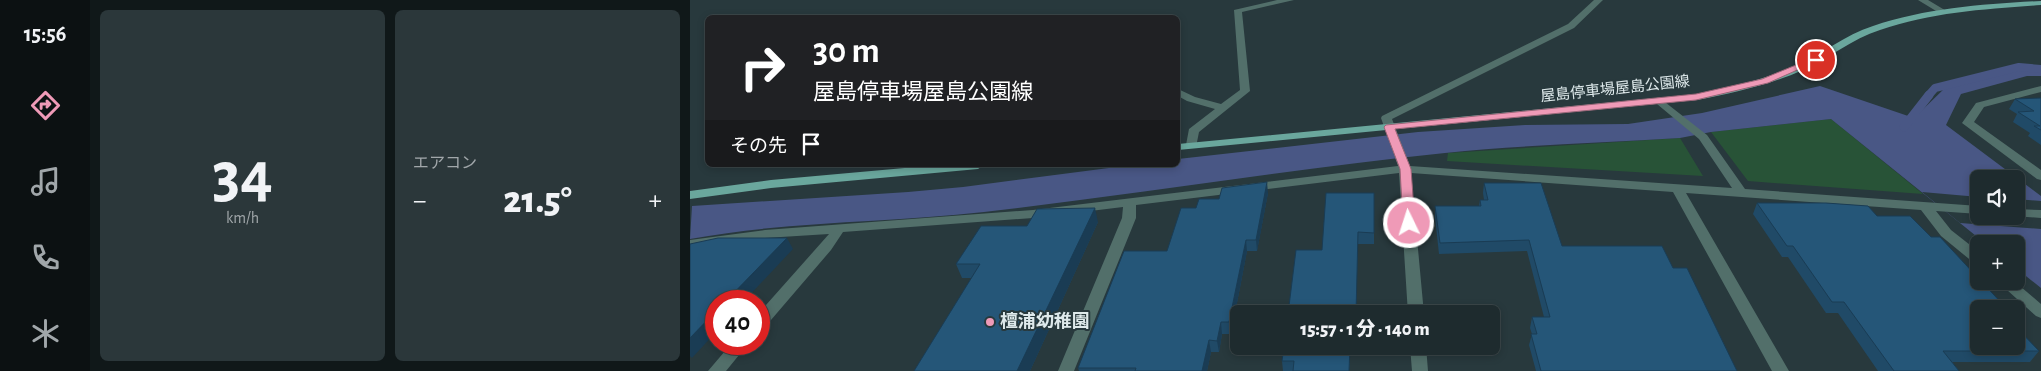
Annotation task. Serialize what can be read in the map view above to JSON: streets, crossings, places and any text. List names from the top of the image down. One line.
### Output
{"streets":{"main road":["屋島停車場屋島公園線"]},"places":["檀浦幼稚園"],"page":{"tabs":"15:56","tile":[["34","km/h"],"エアコン"],"turn":["30 m","屋島停車場屋島公園線"],"then":"その先","map_buttons":["+","−"],"heat":["−","21.5°","+"],"limit":"40","trip":"15:57 · 1 分 · 140 m"}}
